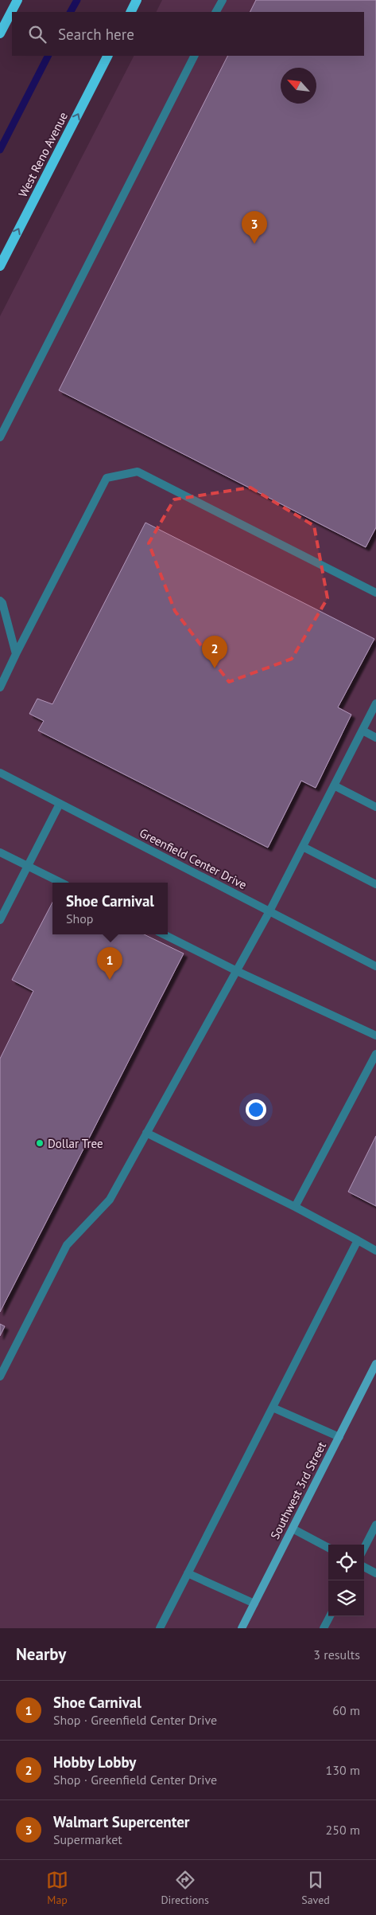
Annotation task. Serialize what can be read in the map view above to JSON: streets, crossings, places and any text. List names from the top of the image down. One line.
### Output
{"streets":{"main road":["West Reno Avenue","Southwest 3rd Street"],"street":["Greenfield Center Drive"]},"one_way":["West Reno Avenue"],"places":["Dollar Tree"],"north":"top left","page":{"search":"Search here","pins":["3","2","1"],"popup":["Shoe Carnival","Shop"],"heading":["Nearby","3 results"],"list":[{"mark":"1","name":"Shoe Carnival","note":"Shop · Greenfield Center Drive","value":"60 m"},{"mark":"2","name":"Hobby Lobby","note":"Shop · Greenfield Center Drive","value":"130 m"},{"mark":"3","name":"Walmart Supercenter","note":"Supermarket","value":"250 m"}],"nav":["Map","Directions","Saved"]}}
